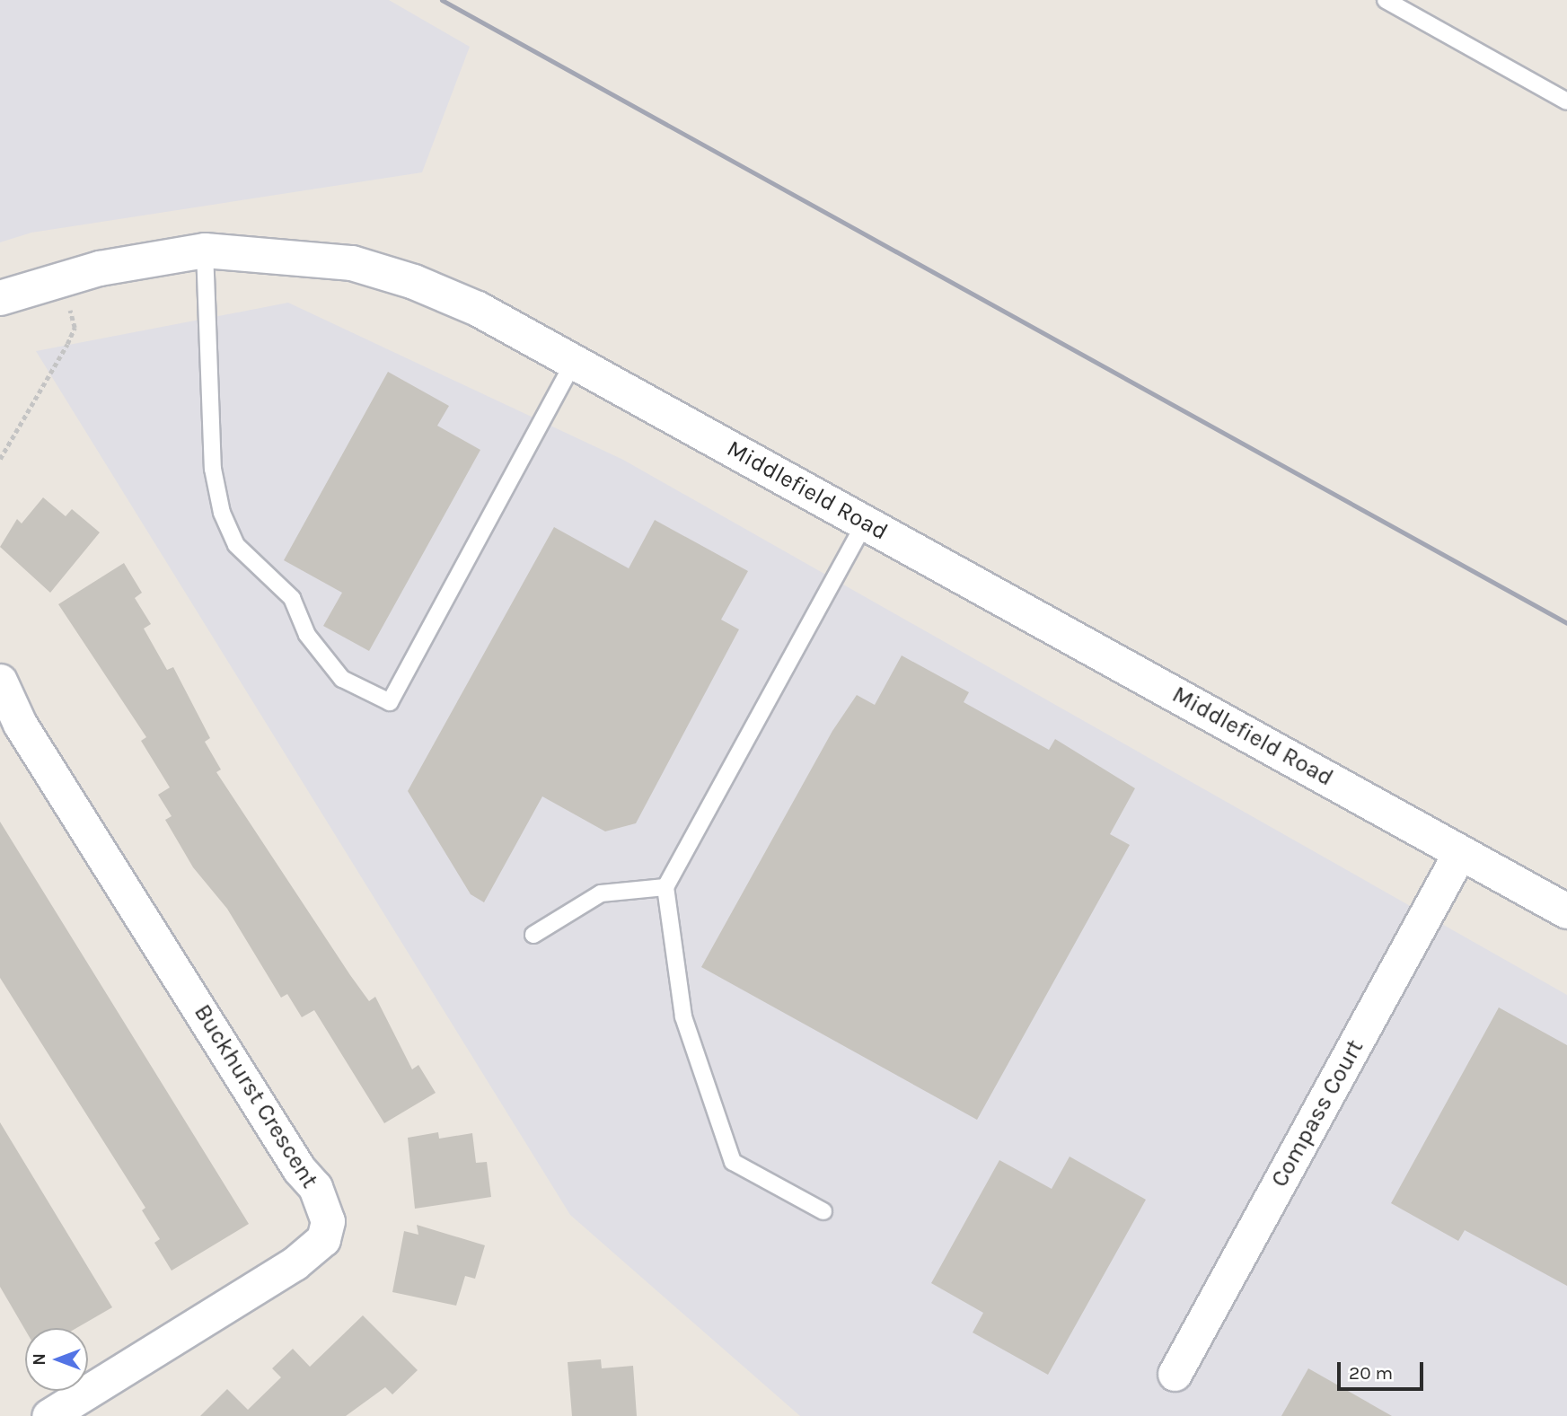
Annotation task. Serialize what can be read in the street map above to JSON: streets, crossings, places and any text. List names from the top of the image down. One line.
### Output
{"streets":{"main road":["Middlefield Road"],"street":["Buckhurst Crescent","Compass Court"]},"crossings":[["Middlefield Road","Compass Court"]],"scale_bar":"20 m","north":"left"}
